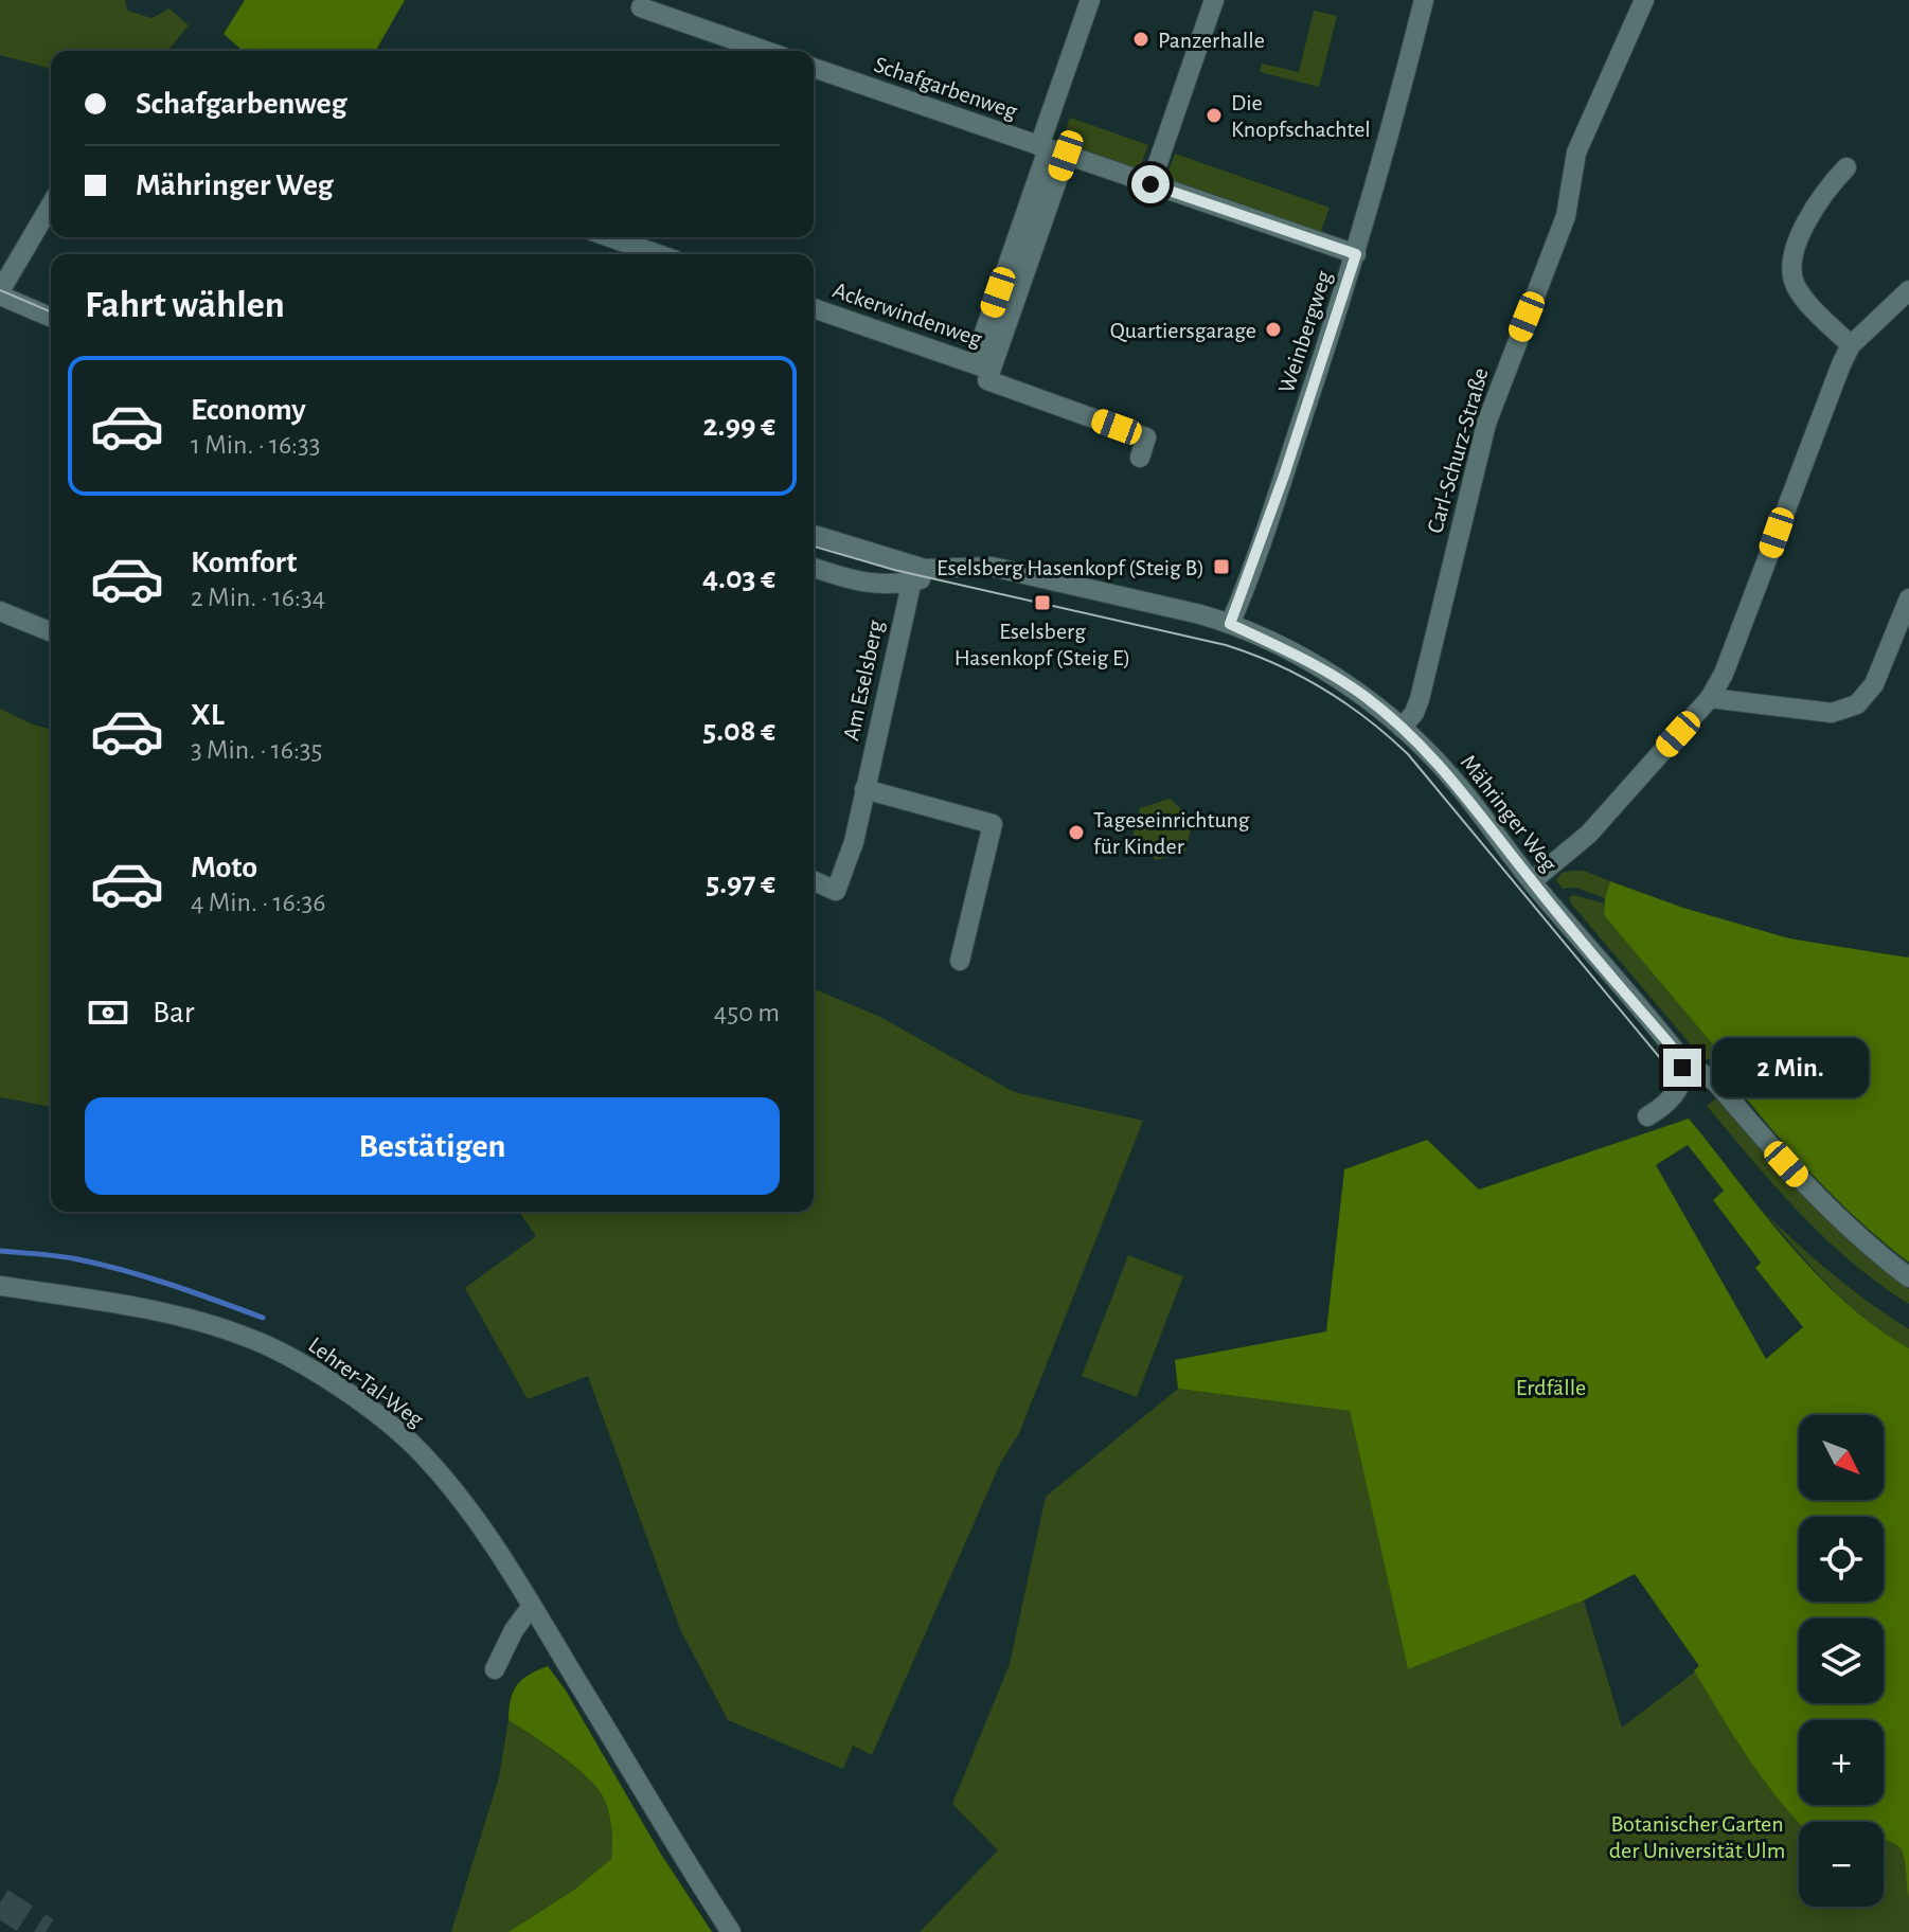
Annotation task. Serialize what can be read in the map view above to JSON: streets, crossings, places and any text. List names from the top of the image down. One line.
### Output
{"streets":{"street":["Schafgarbenweg","Ackerwindenweg","Weinbergweg","Carl-Schurz-Straße","Am Eselsberg","Mähringer Weg","Lehrer-Tal-Weg"]},"crossings":[["Schafgarbenweg","Weinbergweg"],["Weinbergweg","Mähringer Weg"],["Carl-Schurz-Straße","Mähringer Weg"],["Am Eselsberg","Mähringer Weg"]],"parks":["Erdfälle","Botanischer Garten der Universität Ulm"],"places":{"other":["Panzerhalle","Die Knopfschachtel","Quartiersgarage","Tageseinrichtung für Kinder"],"transit":["Eselsberg Hasenkopf (Steig B)","Eselsberg Hasenkopf (Steig E)"]},"north":"bottom right","page":{"banner":["Schafgarbenweg","Mähringer Weg"],"heading":"Fahrt wählen","list":[{"name":"Economy","note":"1 Min. · 16:33","value":"2.99 €"},{"name":"Komfort","note":"2 Min. · 16:34","value":"4.03 €"},{"name":"XL","note":"3 Min. · 16:35","value":"5.08 €"},{"name":"Moto","note":"4 Min. · 16:36","value":"5.97 €"}],"pay":["Bar","450 m"],"bubble":"2 Min.","buttons":"Bestätigen","map_buttons":["+","−"]}}
